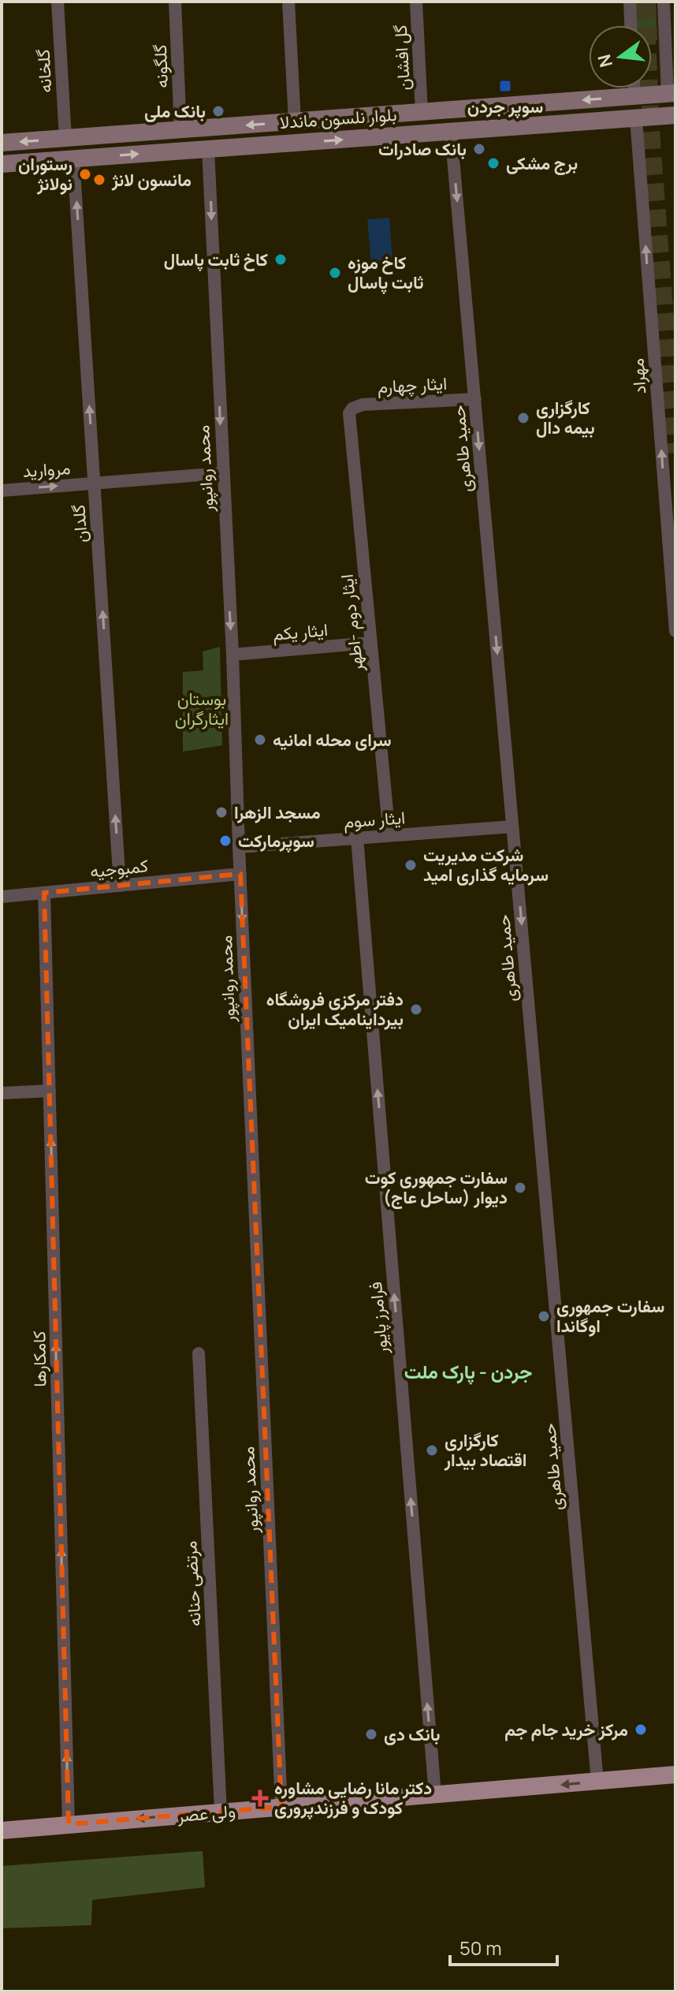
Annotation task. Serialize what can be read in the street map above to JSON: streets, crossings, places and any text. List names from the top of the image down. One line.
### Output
{"streets":{"main road":["بلوار نلسون ماندلا","ولی عصر"],"street":["گل‌ افشان","گلگونه","گلخانه","مهراد","ایثار چهارم","حمید طاهری","محمد روانپور","مروارید","گلدان","ایثار دوم -اطهر","ایثار یکم","ایثار سوم","کمبوجیه","فرامرز پایور","کامکارها","مرتضی حنانه"]},"crossings":[["گل‌ افشان","بلوار نلسون ماندلا"],["گلگونه","بلوار نلسون ماندلا"],["گلخانه","بلوار نلسون ماندلا"],["بلوار نلسون ماندلا","مهراد"],["بلوار نلسون ماندلا","حمید طاهری"],["بلوار نلسون ماندلا","محمد روانپور"],["بلوار نلسون ماندلا","گلدان"],["ایثار چهارم","حمید طاهری"],["ایثار چهارم","ایثار دوم -اطهر"],["حمید طاهری","ایثار سوم"],["حمید طاهری","ولی عصر"],["محمد روانپور","مروارید"],["محمد روانپور","ایثار یکم"],["محمد روانپور","ایثار سوم"],["محمد روانپور","کمبوجیه"],["محمد روانپور","ولی عصر"],["مروارید","گلدان"],["گلدان","کمبوجیه"],["ایثار دوم -اطهر","ایثار یکم"],["ایثار دوم -اطهر","ایثار سوم"],["ایثار سوم","فرامرز پایور"],["کمبوجیه","کامکارها"],["فرامرز پایور","ولی عصر"],["کامکارها","ولی عصر"],["مرتضی حنانه","ولی عصر"]],"one_way":["مهراد","حمید طاهری","محمد روانپور","مروارید","گلدان","فرامرز پایور","کامکارها","ولی عصر"],"districts":["جردن - پارک ملت"],"parks":["بوستان ایثارگران"],"places":{"transit":["سوپر جردن"],"other":["بانک ملی","بانک صادرات","برج مشکی","رستوران نولانژ","مانسون لانژ","کاخ ثابت پاسال","کاخ موزه ثابت پاسال","کارگزاری بیمه دال","سرای محله امانیه","مسجد الزهرا","سوپرمارکت","شرکت مدیریت سرمایه گذاری امید","دفتر مرکزی فروشگاه بیرداینامیک ایران","سفارت جمهوری کوت دیوار (ساحل عاج)","سفارت جمهوری اوگاندا","کارگزاری اقتصاد بیدار","مرکز خرید جام جم","بانک دی"],"health":["دکتر مانا رضایی مشاوره کودک و فرزندپروری"]},"scale_bar":"50 m","north":"left"}
